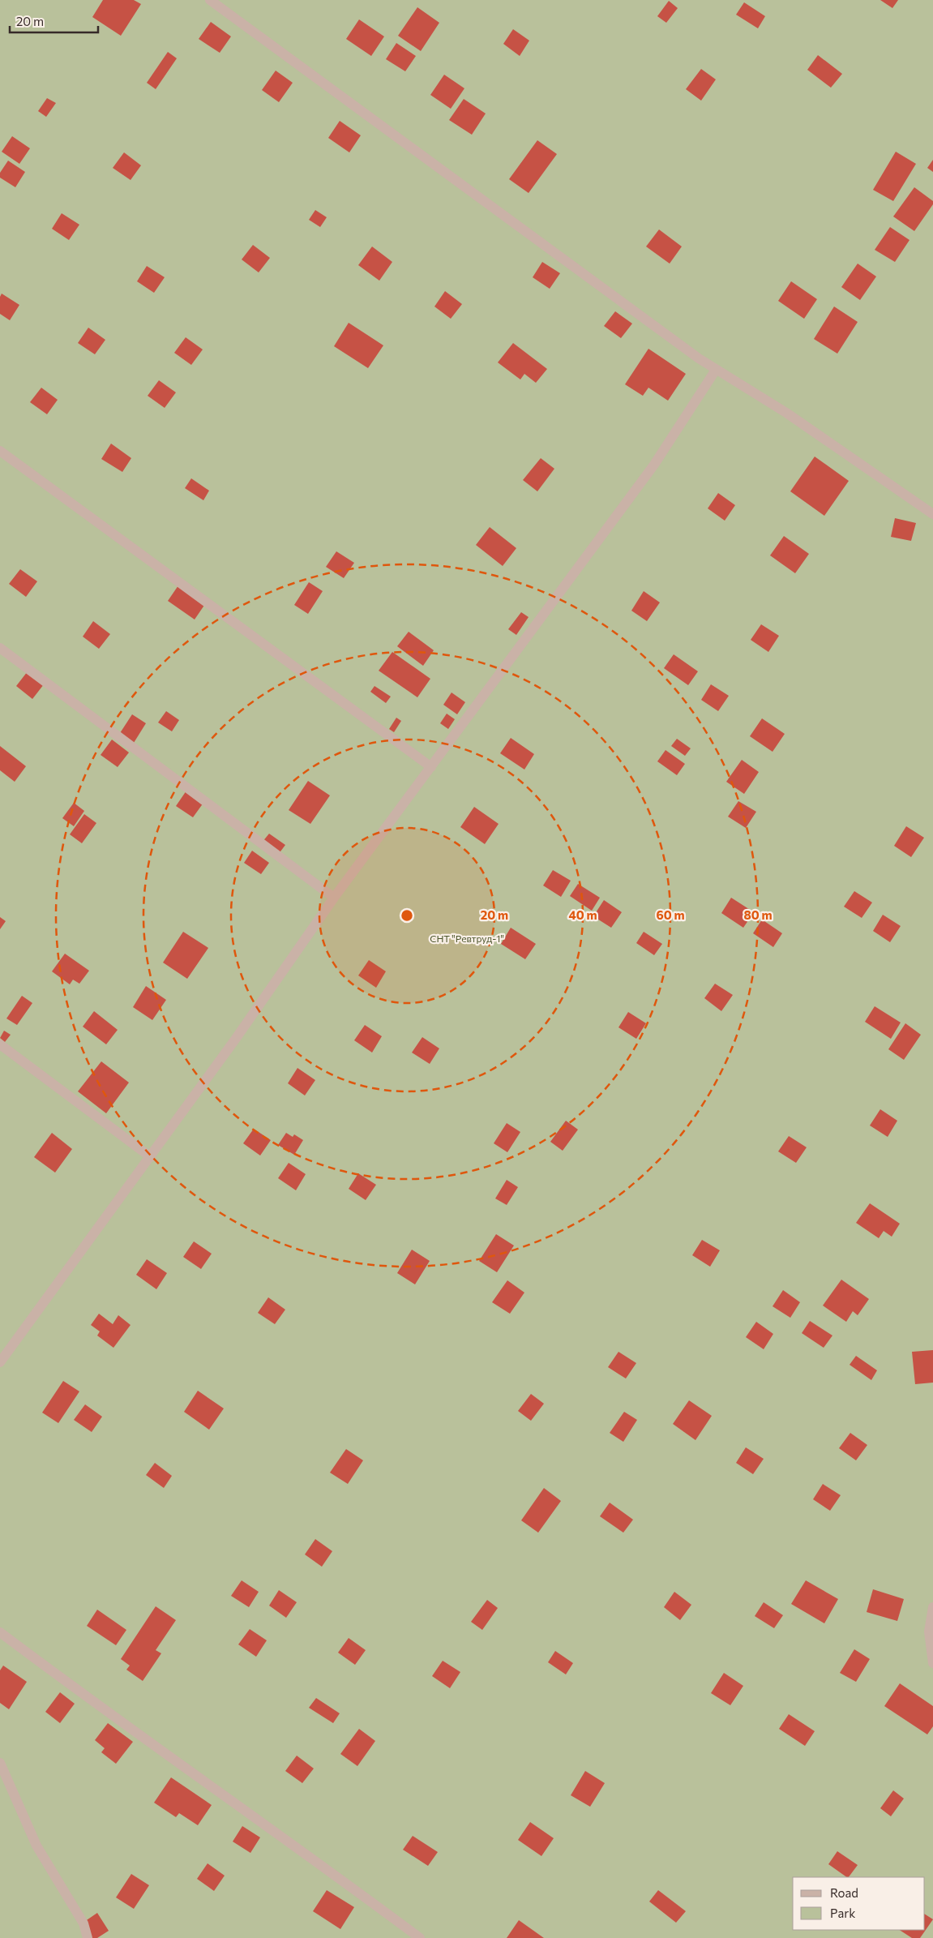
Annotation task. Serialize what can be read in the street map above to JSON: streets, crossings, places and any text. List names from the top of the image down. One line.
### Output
{"parks":["СНТ \"Ревтруд-1\""],"legend":["Road","Park"],"scale_bar":"20 m","rings":["20 m","40 m","60 m","80 m"]}
